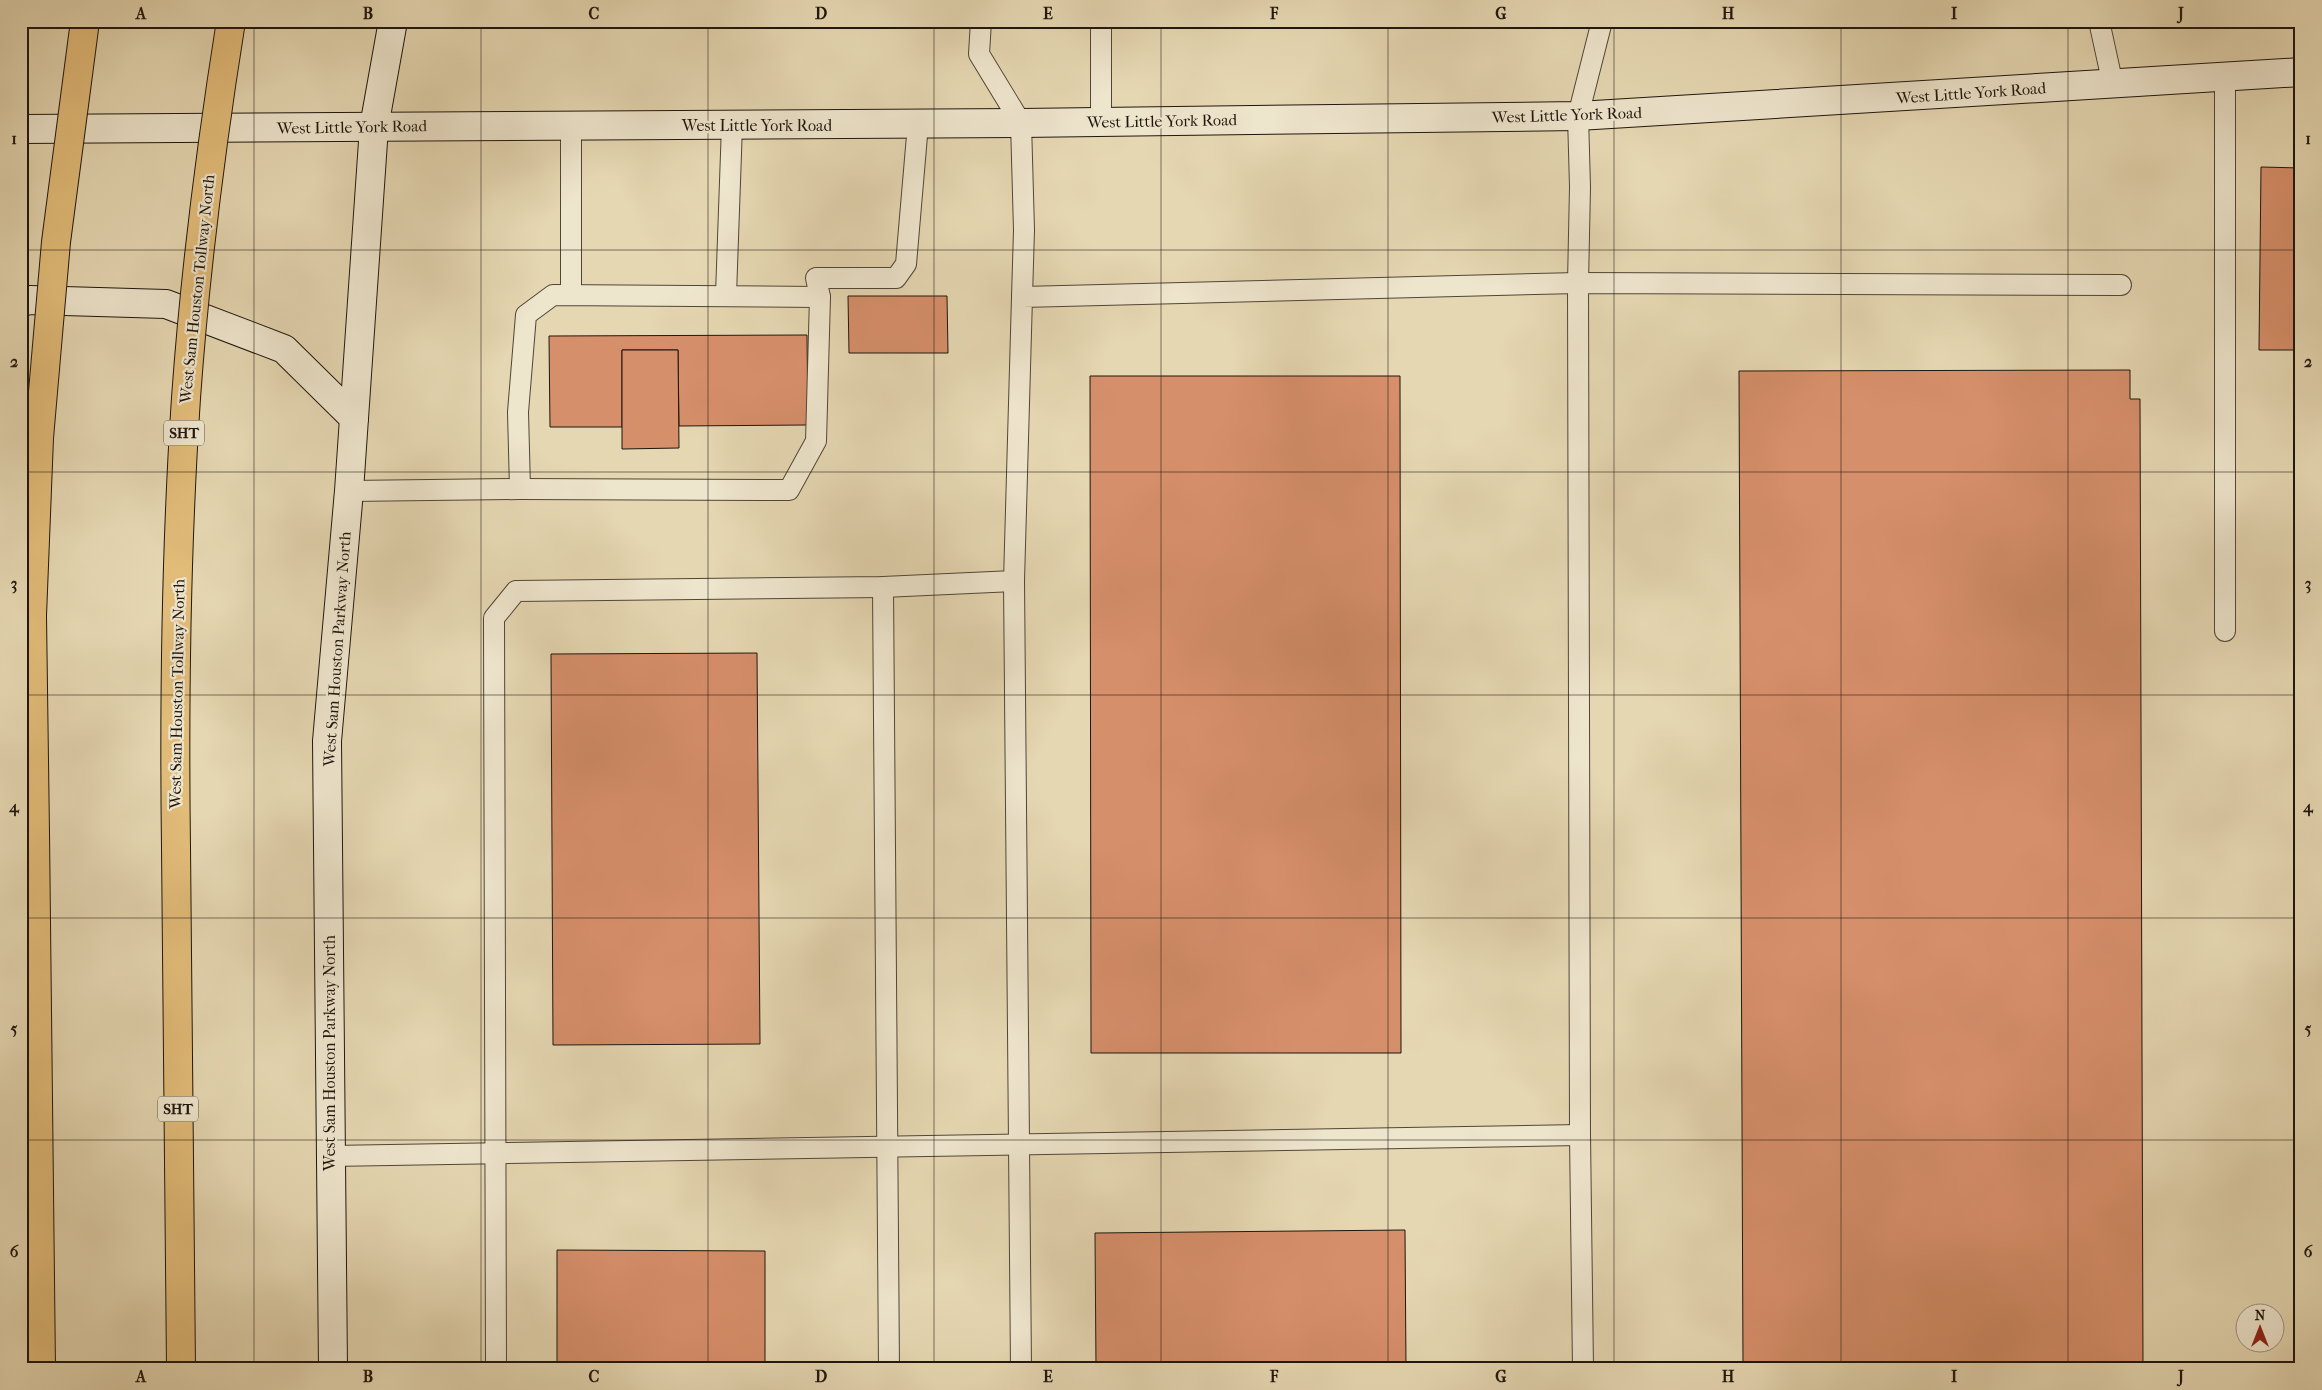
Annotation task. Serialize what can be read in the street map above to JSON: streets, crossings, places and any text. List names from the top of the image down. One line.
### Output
{"streets":{"highway":["West Sam Houston Tollway North","SHT"],"main road":["West Little York Road","West Sam Houston Parkway North"]},"crossings":[["West Little York Road","West Sam Houston Parkway North"]],"north":"top","grid":{"columns":["A","B","C","D","E","F","G","H","I","J"],"rows":["1","2","3","4","5","6"]}}
